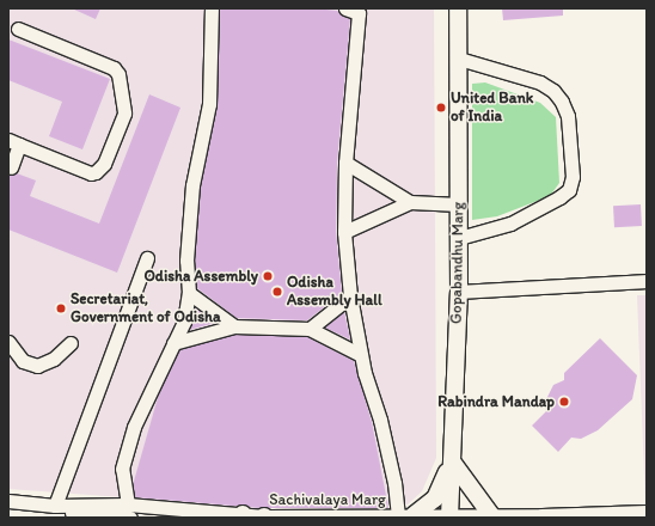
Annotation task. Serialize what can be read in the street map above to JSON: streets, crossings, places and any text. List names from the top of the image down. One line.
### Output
{"streets":{"main road":["Gopabandhu Marg"],"street":["Sachivalaya Marg"]},"crossings":[["Gopabandhu Marg","Sachivalaya Marg"]],"places":["United Bank of India","Odisha Assembly","Odisha Assembly Hall","Secretariat, Government of Odisha","Rabindra Mandap"]}
